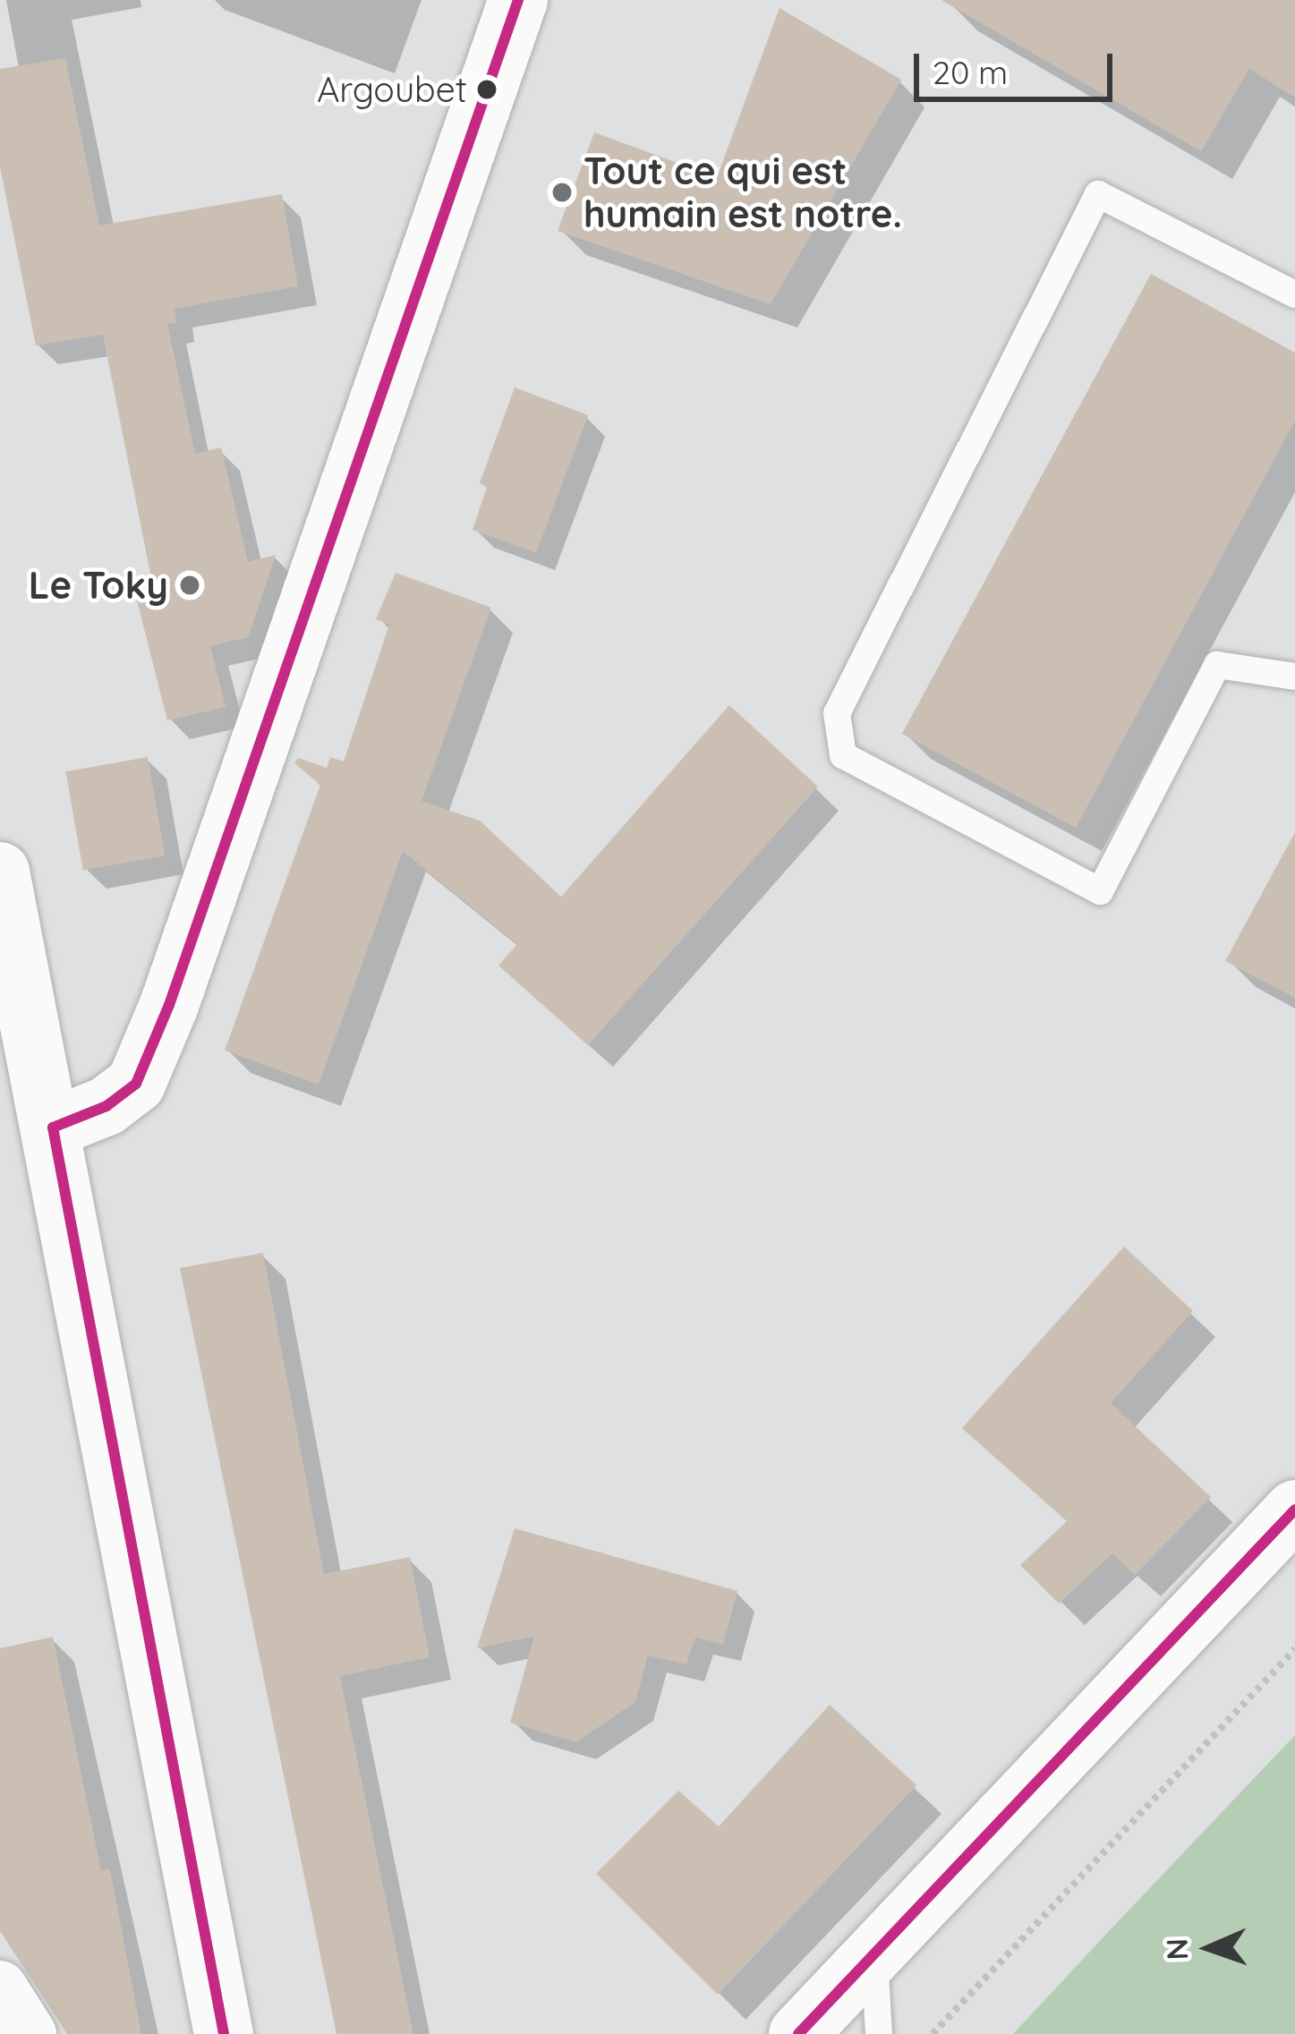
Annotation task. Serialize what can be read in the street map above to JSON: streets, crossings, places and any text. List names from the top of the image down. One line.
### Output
{"places":["Argoubet","Tout ce qui est humain est notre.","Le Toky"],"scale_bar":"20 m","north":"left"}
